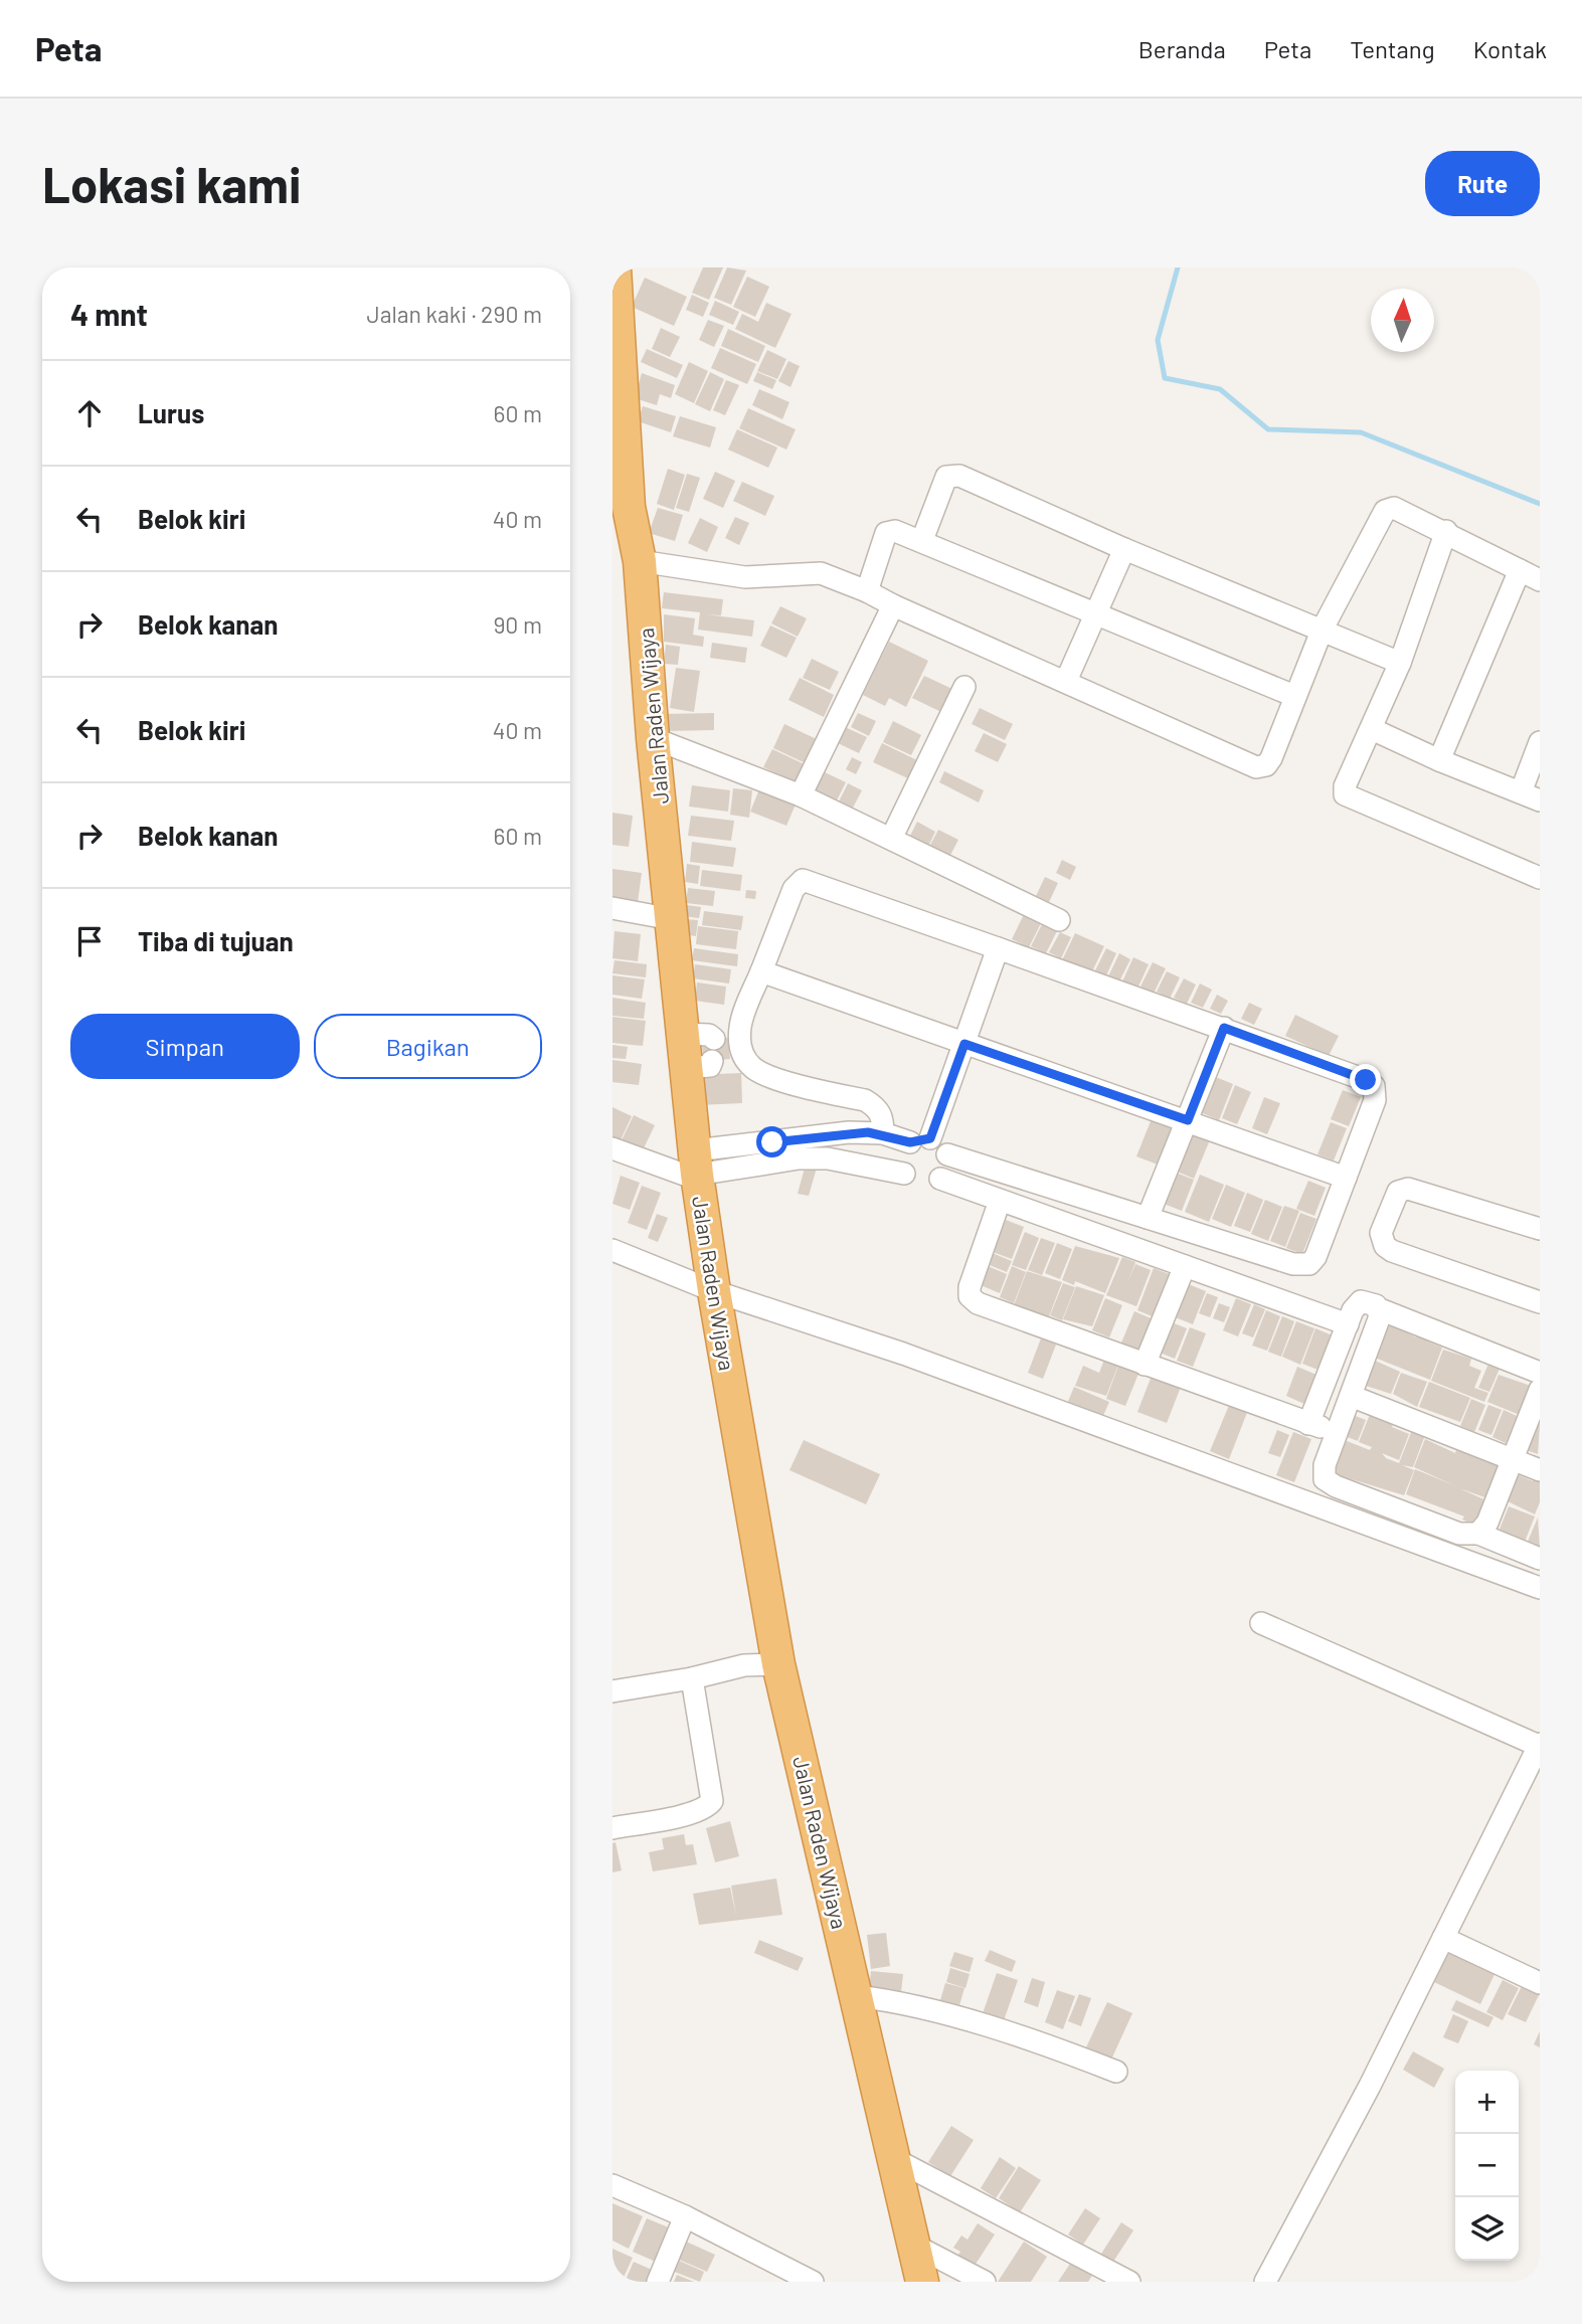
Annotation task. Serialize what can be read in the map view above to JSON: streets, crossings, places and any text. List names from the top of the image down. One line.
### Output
{"streets":{"highway":["Jalan Raden Wijaya"]},"north":"top","page":{"header":"Peta","nav":["Beranda","Peta","Tentang","Kontak"],"buttons":["Rute",["Simpan","Bagikan"]],"title":"Lokasi kami","heading":["4 mnt","Jalan kaki · 290 m"],"list":[["Lurus","60 m"],["Belok kiri","40 m"],["Belok kanan","90 m"],["Belok kiri","40 m"],["Belok kanan","60 m"],"Tiba di tujuan"],"map_buttons":["+","−"]}}
